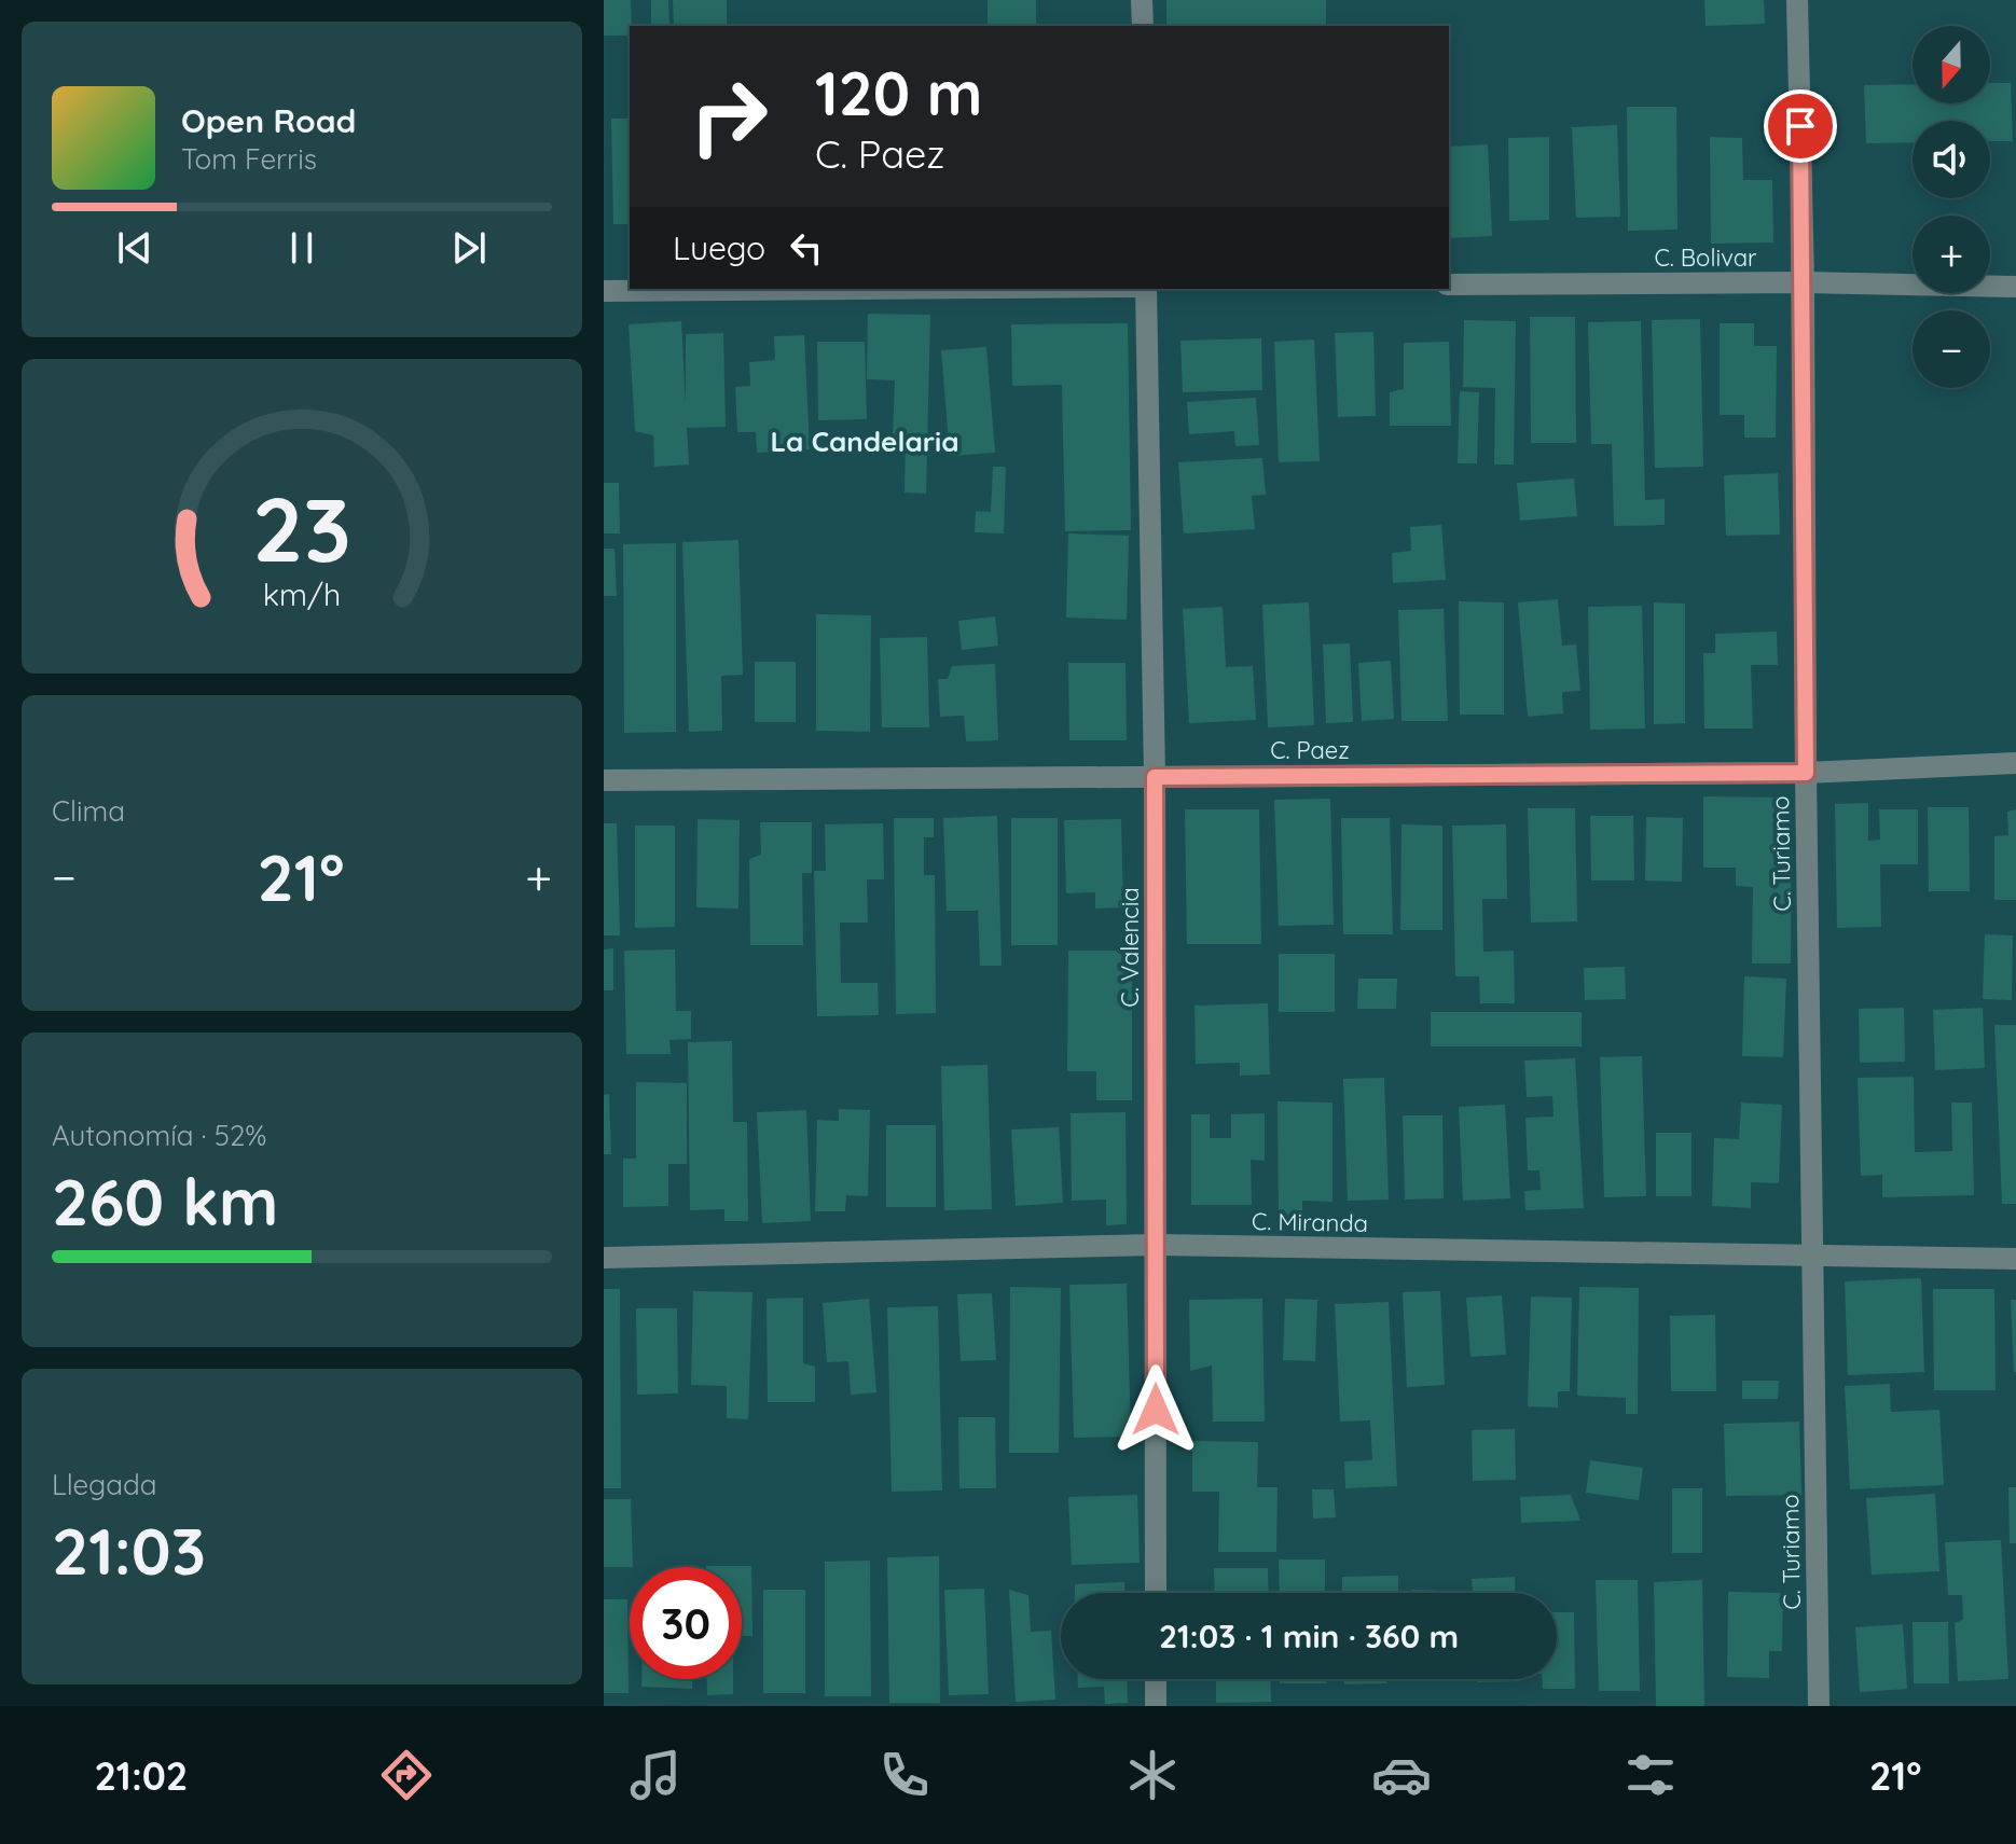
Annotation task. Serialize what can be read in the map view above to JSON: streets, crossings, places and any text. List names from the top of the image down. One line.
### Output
{"streets":{"street":["C. Bolivar","C. Paez","C. Turiamo","C. Valencia","C. Miranda"]},"crossings":[["C. Bolivar","C. Turiamo"],["C. Paez","C. Turiamo"],["C. Paez","C. Valencia"],["C. Turiamo","C. Miranda"],["C. Valencia","C. Miranda"]],"districts":["La Candelaria"],"north":"bottom","page":{"map_buttons":["+","−"],"turn":["120 m","C. Paez"],"song":["Open Road","Tom Ferris"],"then":"Luego","tile":["Clima",["Autonomía · 52%","260 km"],["Llegada","21:03"]],"heat":["−","21°","+"],"limit":"30","trip":"21:03 · 1 min · 360 m","tabs":["21:02","21°"],"gauge":["23","km/h"]}}
